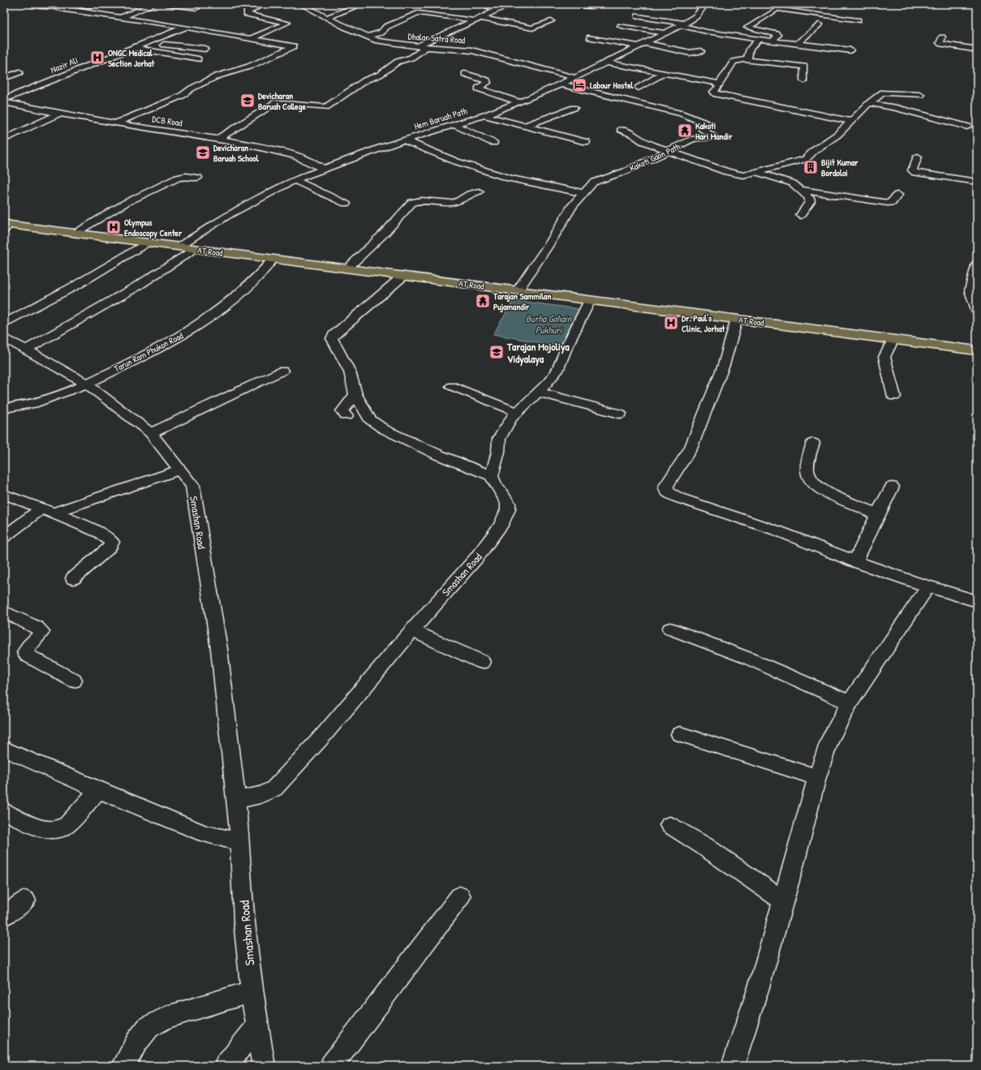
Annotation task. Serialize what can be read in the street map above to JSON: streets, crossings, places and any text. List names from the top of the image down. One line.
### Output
{"streets":{"main road":["AT Road"],"street":["Dhalar Satra Road","Nazir Ali","Hem Baruah Path","DCB Road","Kakoti Gaon Path","Tarun Ram Phukon Road","Smashan Road"]},"crossings":[["Dhalar Satra Road","Hem Baruah Path"],["Hem Baruah Path","DCB Road"],["Hem Baruah Path","Kakoti Gaon Path"],["Hem Baruah Path","AT Road"],["Kakoti Gaon Path","AT Road"],["AT Road","Tarun Ram Phukon Road"],["Tarun Ram Phukon Road","Smashan Road"]],"water":["Burha Gohain Pukhuri"],"places":{"hospital":["ONGC Medical Section Jorhat","Olympus Endoscopy Center","Dr. Paul's Clinic, Jorhat"],"hotel":["Labour Hostel"],"school or university":["Devicharan Baruah College","Devicharan Baruah School","Tarajan Mojoliya Vidyalaya"],"temple":["Kakoti Hari Mandir","Tarajan Sammilan Pujamandir"],"building":["Bijit Kumar Bordoloi"]}}
